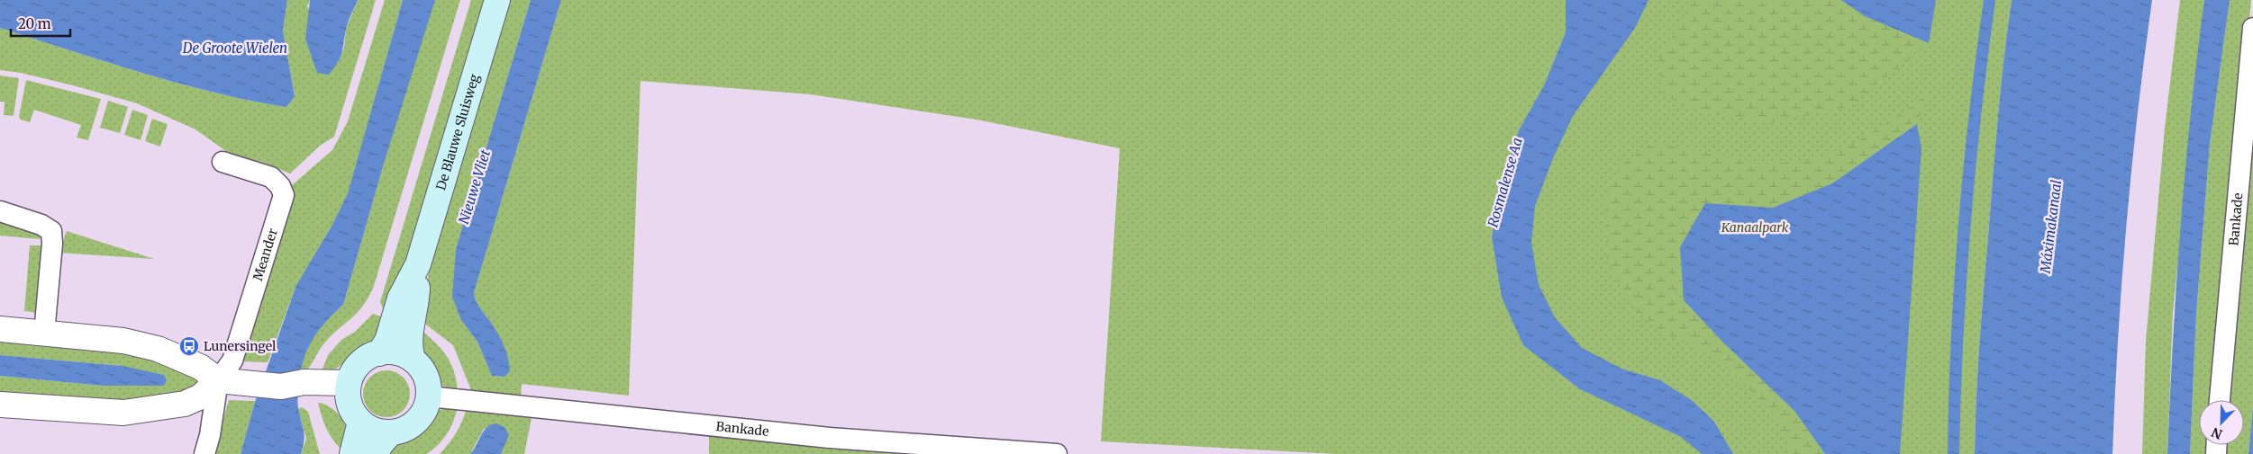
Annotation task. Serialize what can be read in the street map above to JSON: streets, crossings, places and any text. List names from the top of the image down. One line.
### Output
{"streets":{"main road":["De Blauwe Sluisweg"],"street":["Bankade","Meander"]},"crossings":[["De Blauwe Sluisweg","Bankade"]],"water":["De Groote Wielen","Rosmalense Aa","Nieuwe Vliet","Máximakanaal"],"parks":["Kanaalpark"],"places":{"bus stop":["Lunersingel"]},"scale_bar":"20 m","north":"bottom left"}
